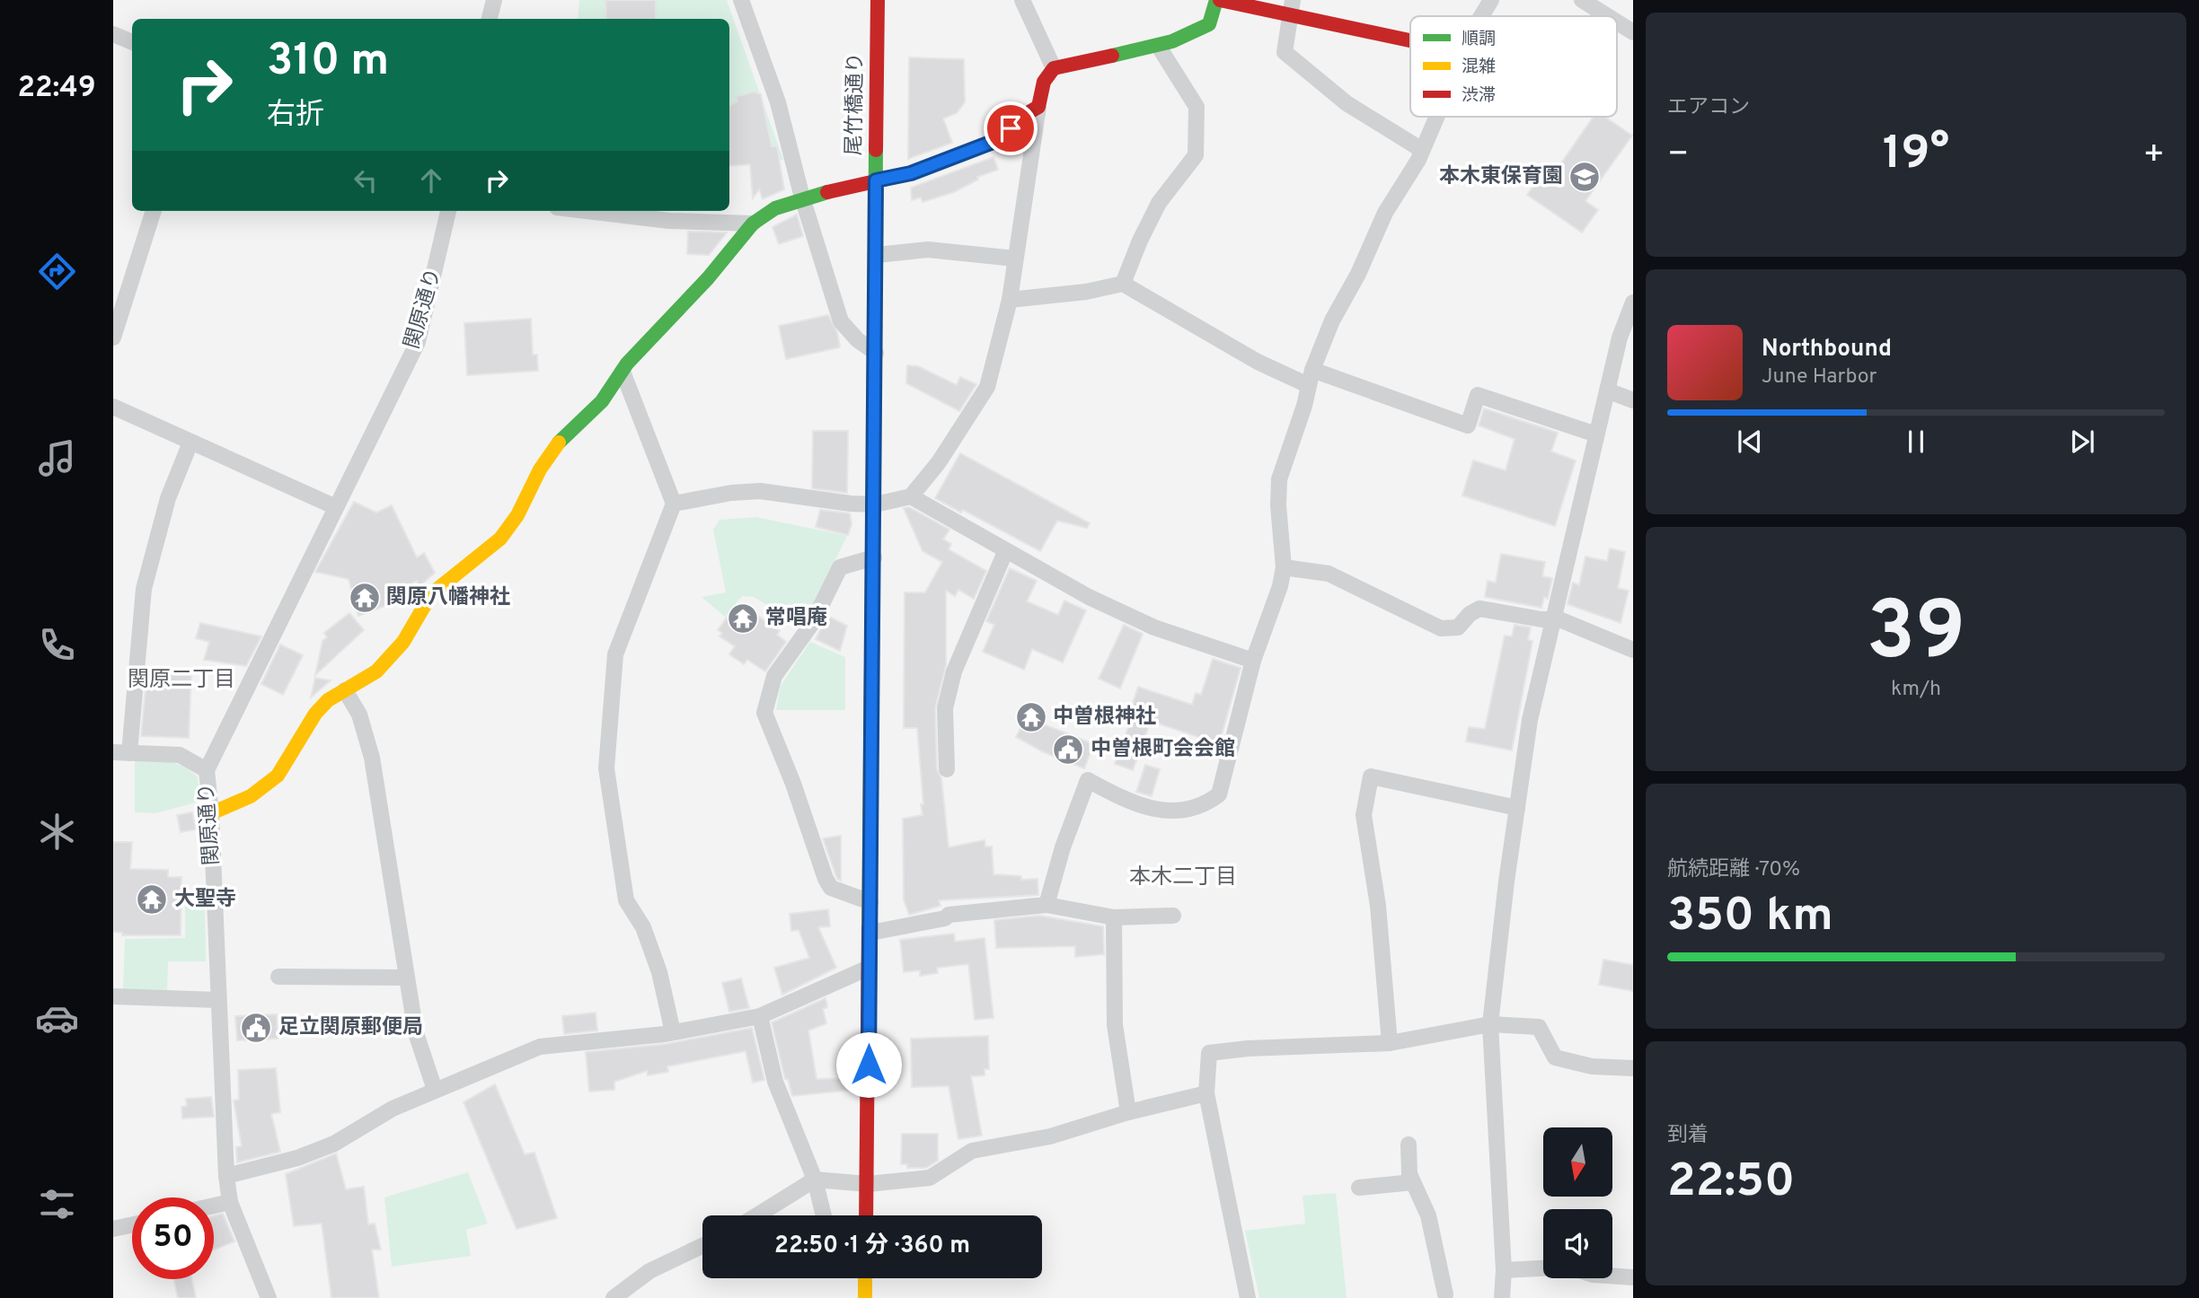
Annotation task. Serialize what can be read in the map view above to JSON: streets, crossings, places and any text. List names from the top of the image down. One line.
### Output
{"streets":{"main road":["尾竹橋通り"],"street":["関原通り"]},"districts":["関原二丁目","本木二丁目"],"places":{"school or university":["本木東保育園"],"temple":["関原八幡神社","常唱庵","中曽根神社","大聖寺"],"public building":["中曽根町会会館","足立関原郵便局"]},"legend":["順調","混雑","渋滞"],"north":"bottom","page":{"tabs":"22:49","tile":["エアコン",["39","km/h"],["航続距離 · 70%","350 km"],["到着","22:50"]],"turn":["310 m","右折"],"heat":["−","19°","+"],"song":["Northbound","June Harbor"],"limit":"50","trip":"22:50 · 1 分 · 360 m"}}
